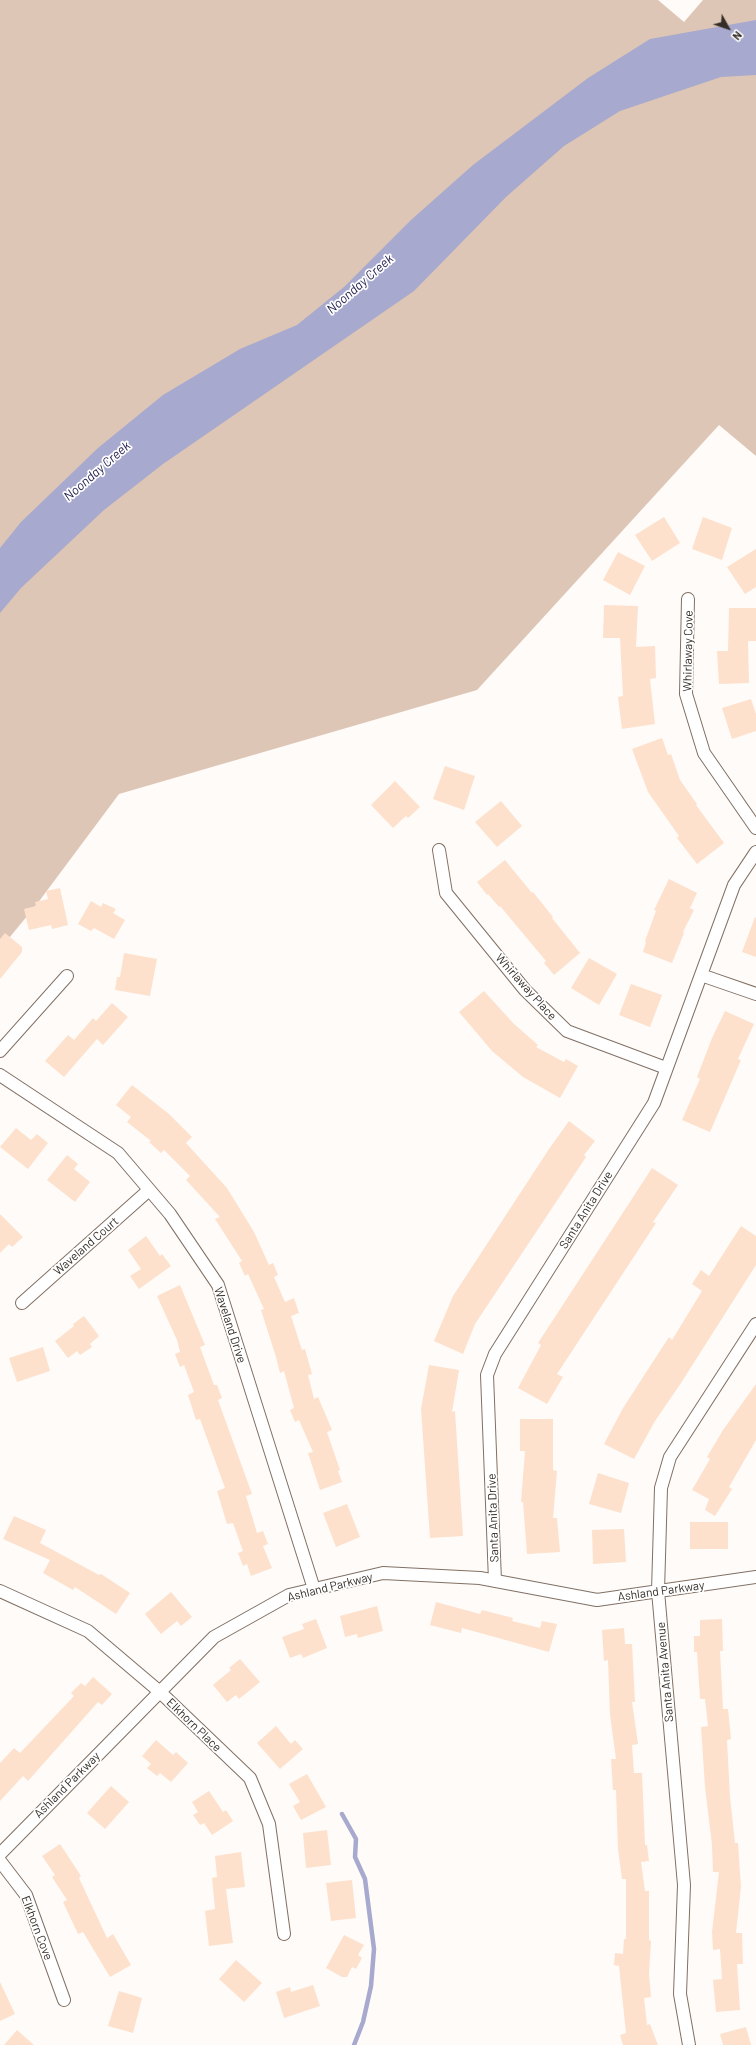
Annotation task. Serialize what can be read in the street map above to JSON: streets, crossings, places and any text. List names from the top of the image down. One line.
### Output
{"streets":{"street":["Whirlaway Cove","Whirlaway Place","Santa Anita Drive","Waveland Court","Waveland Drive","Ashland Parkway","Santa Anita Avenue","Elkhorn Place","Elkhorn Cove"]},"crossings":[["Whirlaway Place","Santa Anita Drive"],["Santa Anita Drive","Ashland Parkway"],["Waveland Court","Waveland Drive"],["Waveland Drive","Ashland Parkway"],["Ashland Parkway","Santa Anita Avenue"],["Ashland Parkway","Elkhorn Place"]],"water":["Noonday Creek"],"north":"bottom right"}
